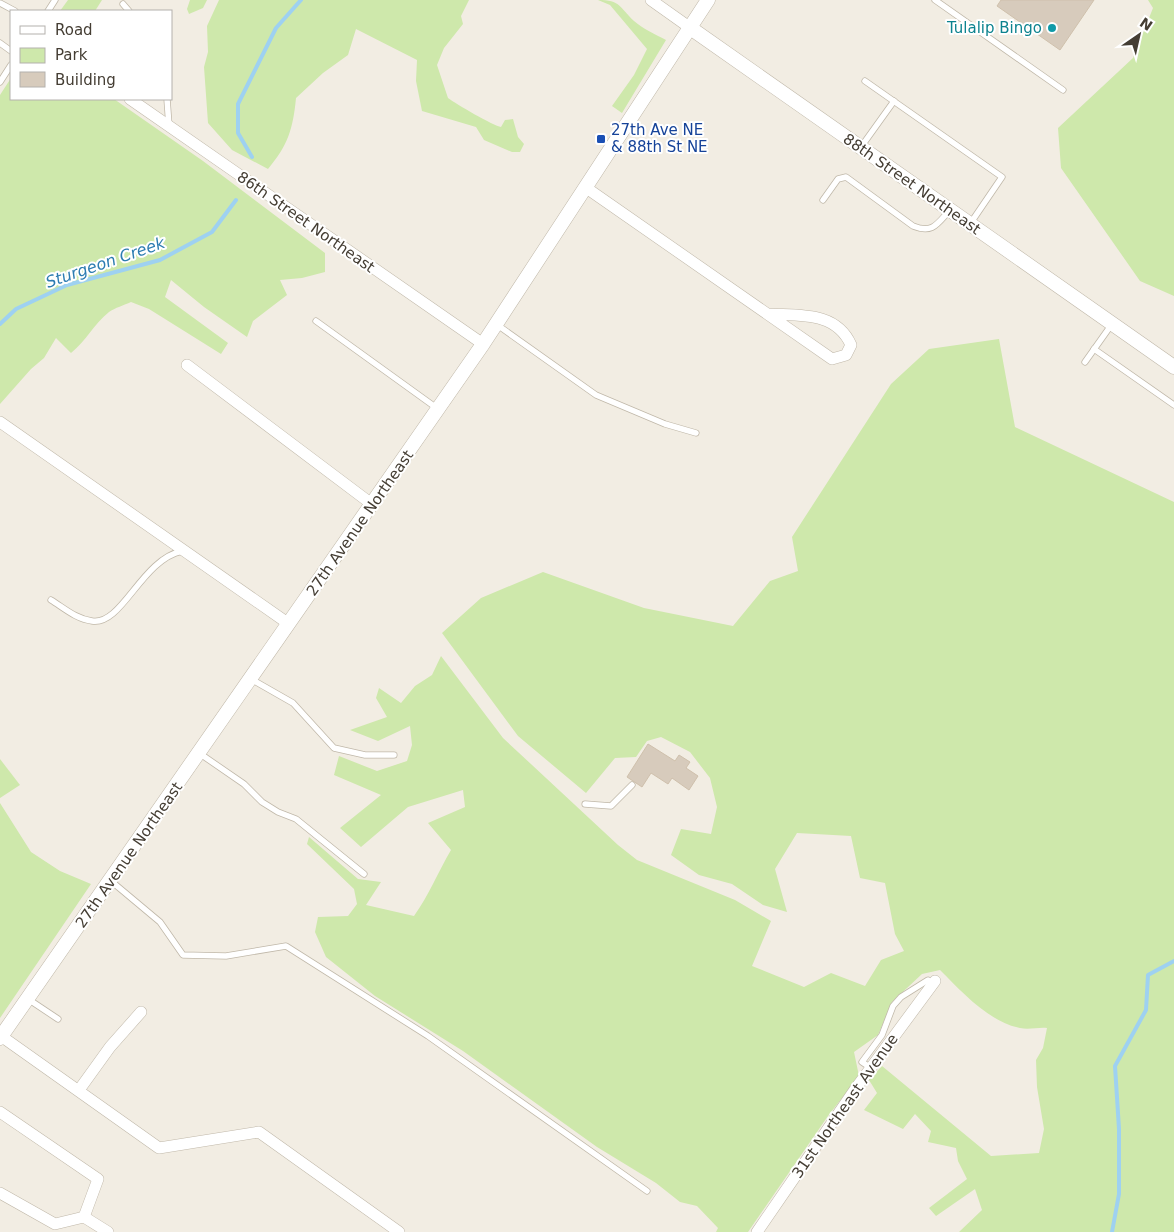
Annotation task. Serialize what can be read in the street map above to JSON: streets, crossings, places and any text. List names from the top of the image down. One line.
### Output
{"streets":{"street":["88th Street Northeast","86th Street Northeast","27th Avenue Northeast","31st Northeast Avenue"]},"crossings":[["88th Street Northeast","27th Avenue Northeast"],["86th Street Northeast","27th Avenue Northeast"]],"water":["Sturgeon Creek"],"places":{"other":["Tulalip Bingo"],"transit":["27th Ave NE & 88th St NE"]},"legend":["Road","Park","Building"],"north":"top right"}
